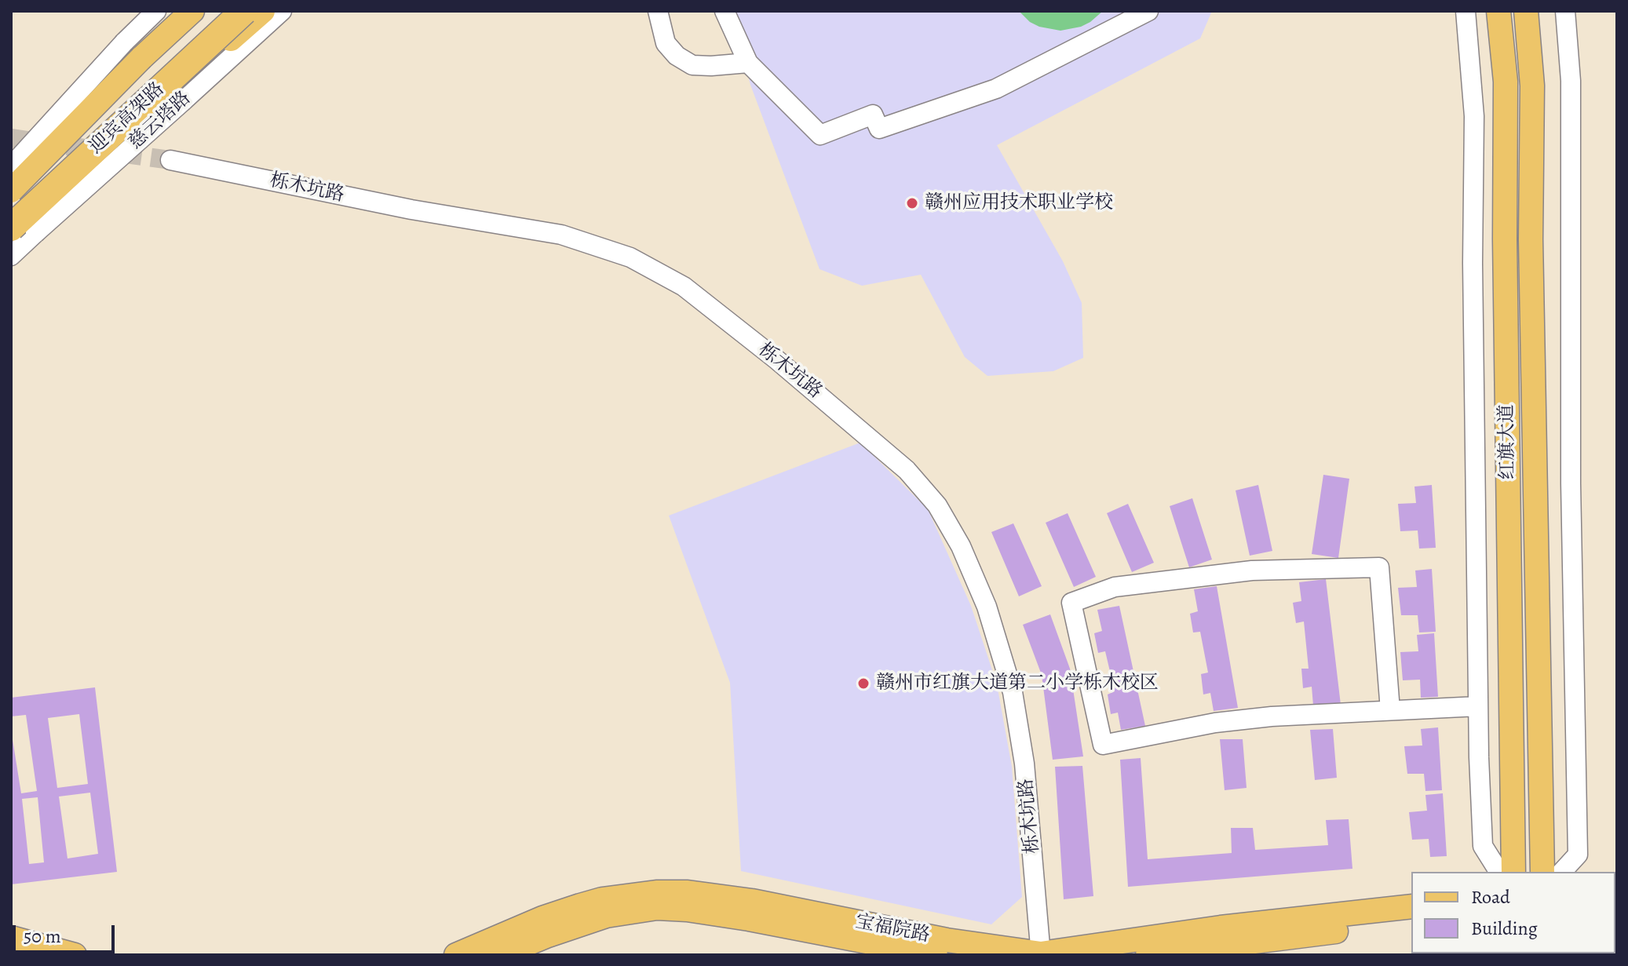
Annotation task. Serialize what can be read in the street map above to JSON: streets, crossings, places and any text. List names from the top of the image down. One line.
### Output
{"streets":{"highway":["迎宾高架路"],"main road":["慈云塔路","红旗大道","宝福院路"],"street":["栎木坑路"]},"crossings":[["迎宾高架路","慈云塔路"],["栎木坑路","宝福院路"]],"places":["赣州应用技术职业学校","赣州市红旗大道第二小学栎木校区"],"legend":["Road","Building"],"scale_bar":"50 m"}
